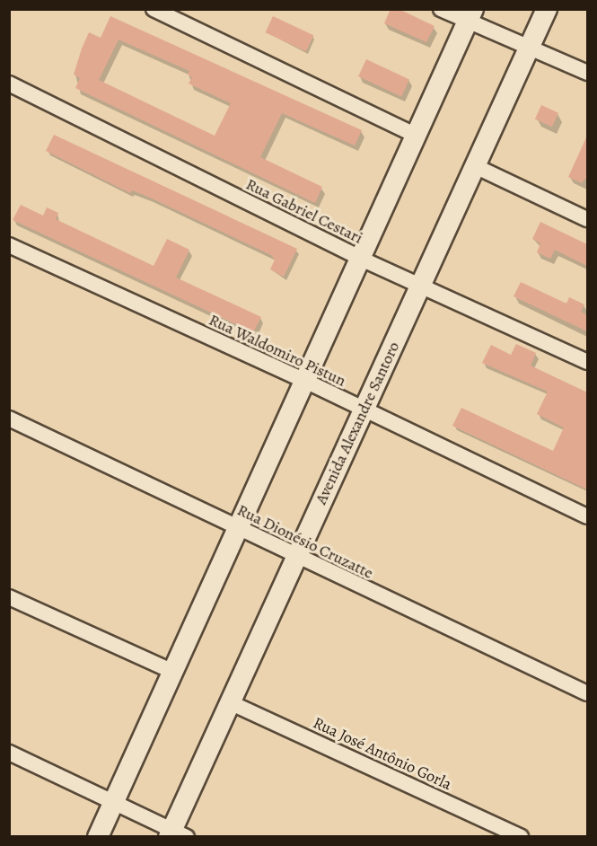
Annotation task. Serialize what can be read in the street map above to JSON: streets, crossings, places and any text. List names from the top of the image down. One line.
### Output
{"streets":{"street":["Rua Gabriel Cestari","Rua Waldomiro Pistun","Avenida Alexandre Santoro","Rua Dionésio Cruzatte","Rua José Antônio Gorla"]},"crossings":[["Rua Gabriel Cestari","Avenida Alexandre Santoro"],["Rua Waldomiro Pistun","Avenida Alexandre Santoro"],["Avenida Alexandre Santoro","Rua Dionésio Cruzatte"],["Avenida Alexandre Santoro","Rua José Antônio Gorla"]]}
